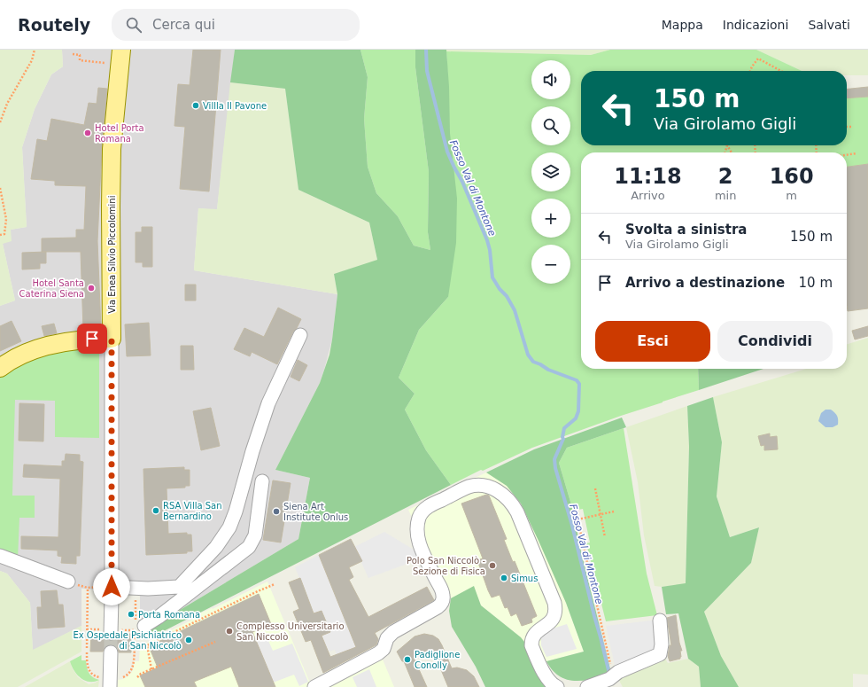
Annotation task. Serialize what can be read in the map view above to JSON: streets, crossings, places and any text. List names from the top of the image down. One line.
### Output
{"streets":{"main road":["Via Enea Silvio Piccolomini"]},"water":["Fosso Val di Montone"],"places":["Villla Il Pavone","Hotel Porta Romana","Hotel Santa Caterina Siena","RSA Villa San Bernardino","Siena Art Institute Onlus","Polo San Niccolò - Sezione di Fisica","Simus","Porta Romana","Complesso Universitario San Niccolò","Ex Ospedale Psichiatrico di San Niccolò","Padiglione Conolly"],"page":{"header":"Routely","search":"Cerca qui","nav":["Mappa","Indicazioni","Salvati"],"map_buttons":["+","−"],"turn":["150 m","Via Girolamo Gigli"],"eta":["11:18","Arrivo","2","min","160","m"],"list":[{"name":"Svolta a sinistra","note":"Via Girolamo Gigli","value":"150 m"},{"name":"Arrivo a destinazione","value":"10 m"}],"buttons":["Esci","Condividi"]}}
